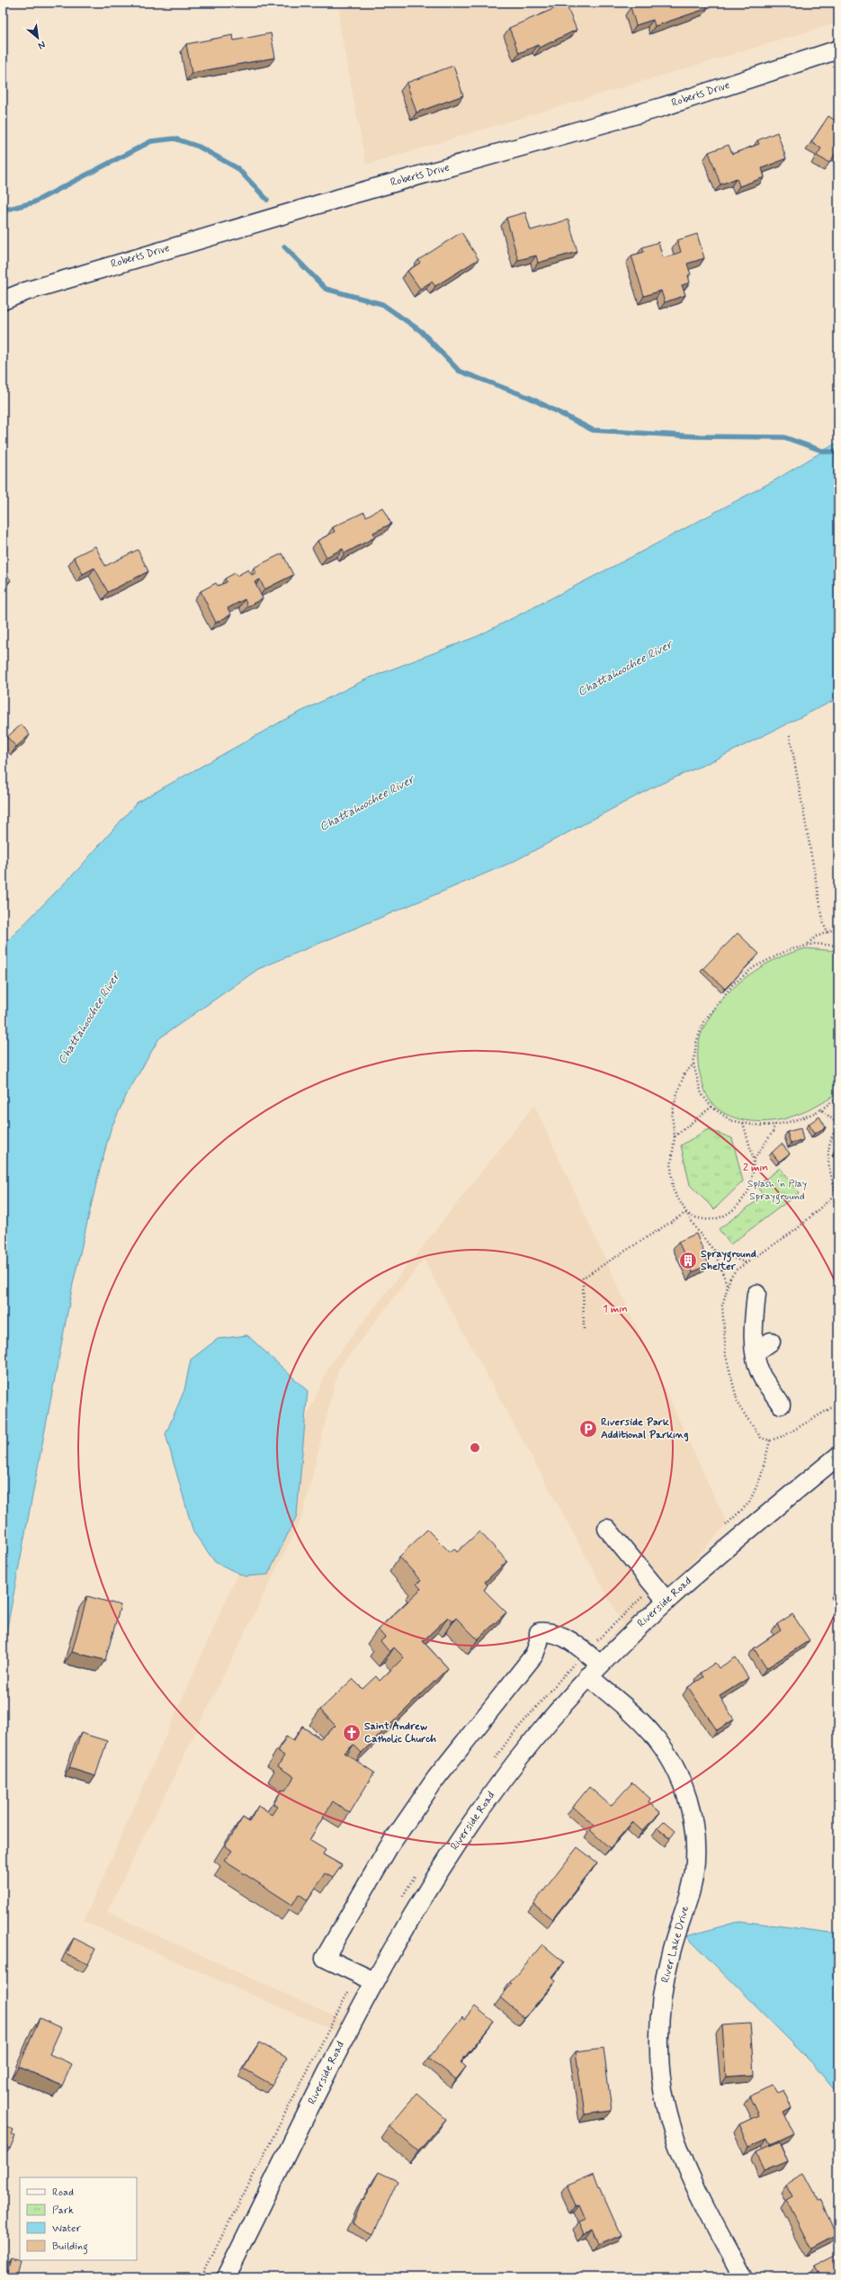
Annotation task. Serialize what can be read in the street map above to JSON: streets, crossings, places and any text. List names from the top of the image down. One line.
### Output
{"streets":{"street":["Roberts Drive","Riverside Road","River Lake Drive"]},"crossings":[["Riverside Road","River Lake Drive"]],"water":["Chattahoochee River"],"parks":["Splash 'n Play Sprayground"],"places":{"building":["Sprayground Shelter"],"parking":["Riverside Park Additional Parking"],"church":["Saint Andrew Catholic Church"]},"legend":["Road","Park","Water","Building"],"north":"bottom right","rings":["2 min","1 min"]}
